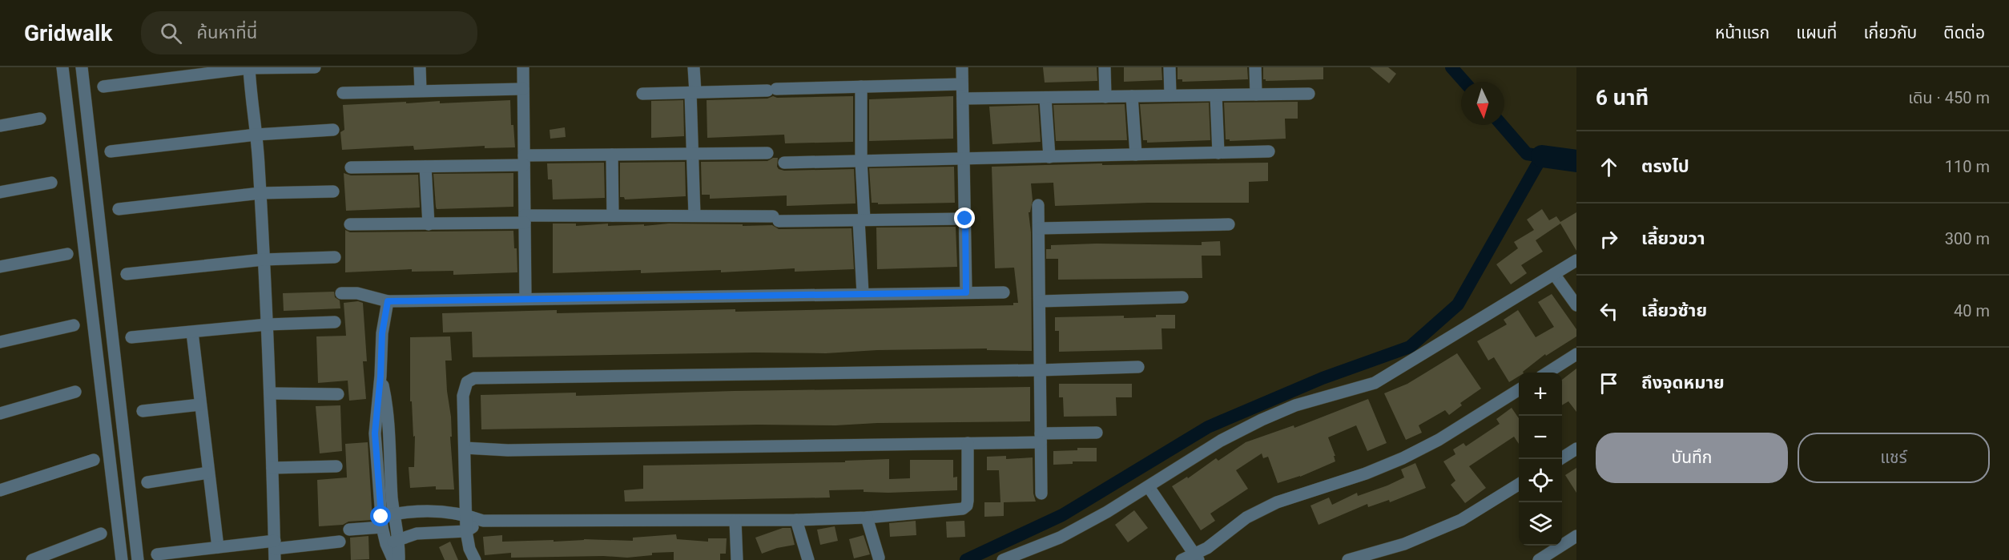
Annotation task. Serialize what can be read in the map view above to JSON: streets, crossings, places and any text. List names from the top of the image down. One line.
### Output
{"north":"bottom","page":{"header":"Gridwalk","search":"ค้นหาที่นี่","nav":["หน้าแรก","แผนที่","เกี่ยวกับ","ติดต่อ"],"heading":["6 นาที","เดิน · 450 m"],"list":[["ตรงไป","110 m"],["เลี้ยวขวา","300 m"],["เลี้ยวซ้าย","40 m"],"ถึงจุดหมาย"],"map_buttons":["+","−"],"buttons":["บันทึก","แชร์"]}}
